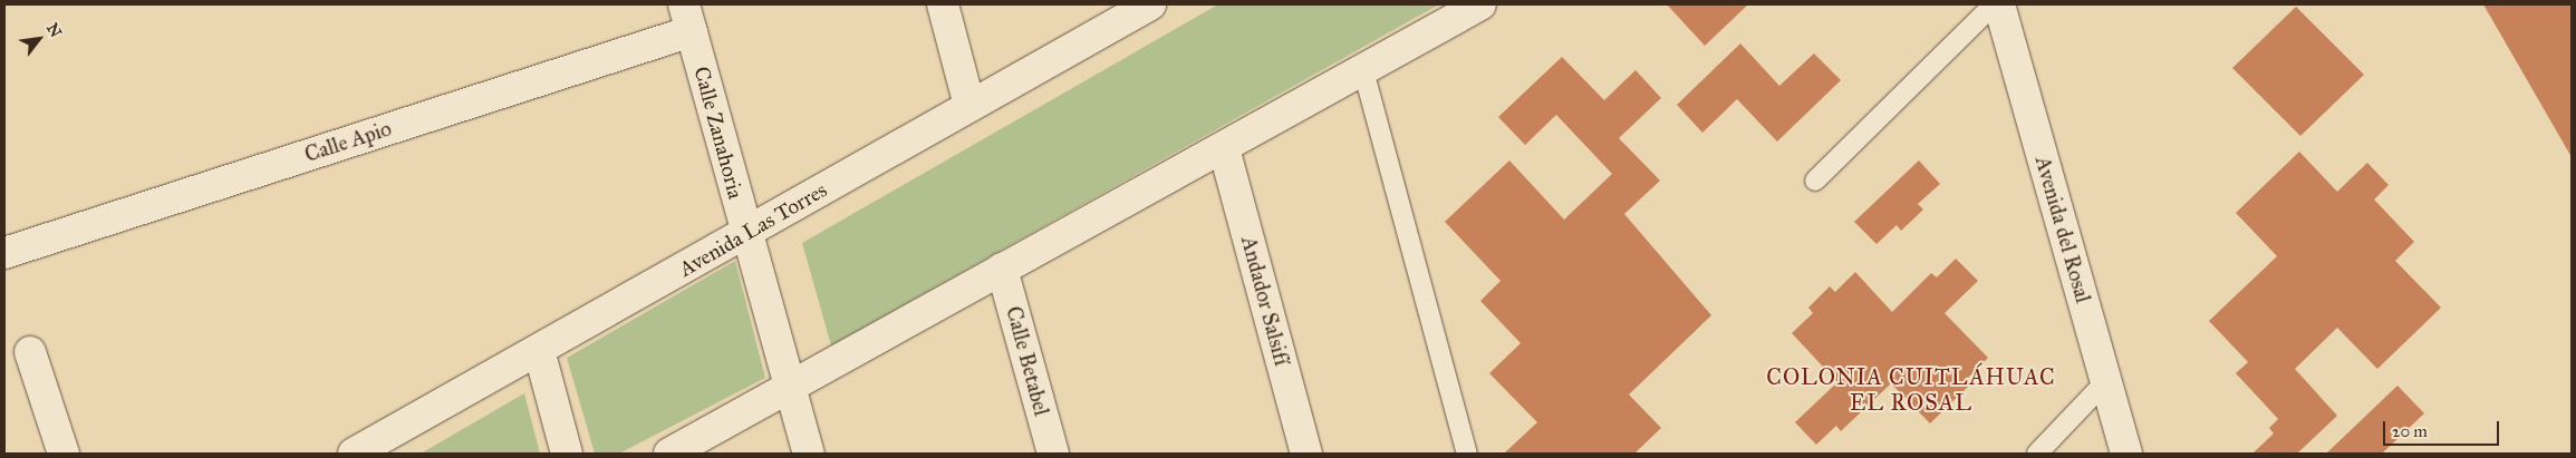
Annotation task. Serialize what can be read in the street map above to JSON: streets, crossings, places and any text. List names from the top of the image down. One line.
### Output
{"streets":{"street":["Calle Zanahoria","Calle Apio","Avenida Las Torres","Avenida del Rosal","Andador Salsifí","Calle Betabel"]},"crossings":[["Calle Zanahoria","Calle Apio"],["Calle Zanahoria","Avenida Las Torres"]],"districts":["COLONIA CUITLÁHUAC EL ROSAL"],"scale_bar":"20 m","north":"top right"}
